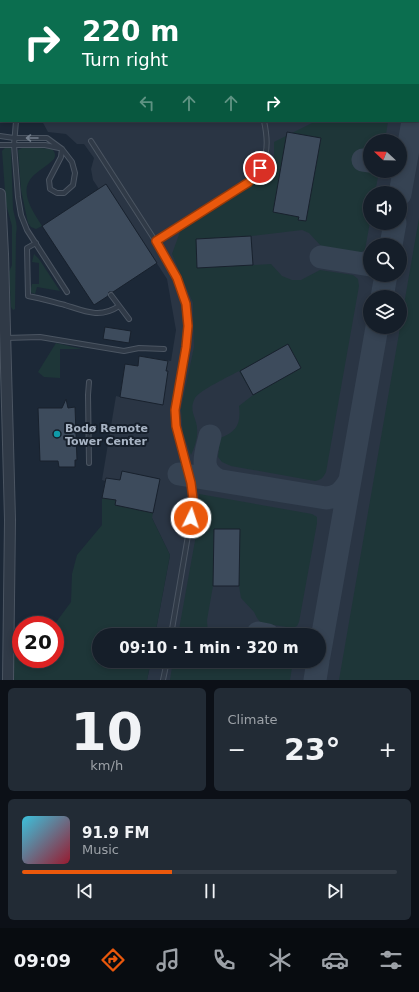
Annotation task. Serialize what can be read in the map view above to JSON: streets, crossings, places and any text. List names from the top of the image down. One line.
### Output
{"places":["Bodø Remote Tower Center"],"north":"left","page":{"turn":["220 m","Turn right"],"limit":"20","trip":"09:10 · 1 min · 320 m","tile":[["10","km/h"],"Climate"],"heat":["−","23°","+"],"song":["91.9 FM","Music"],"tabs":"09:09"}}
